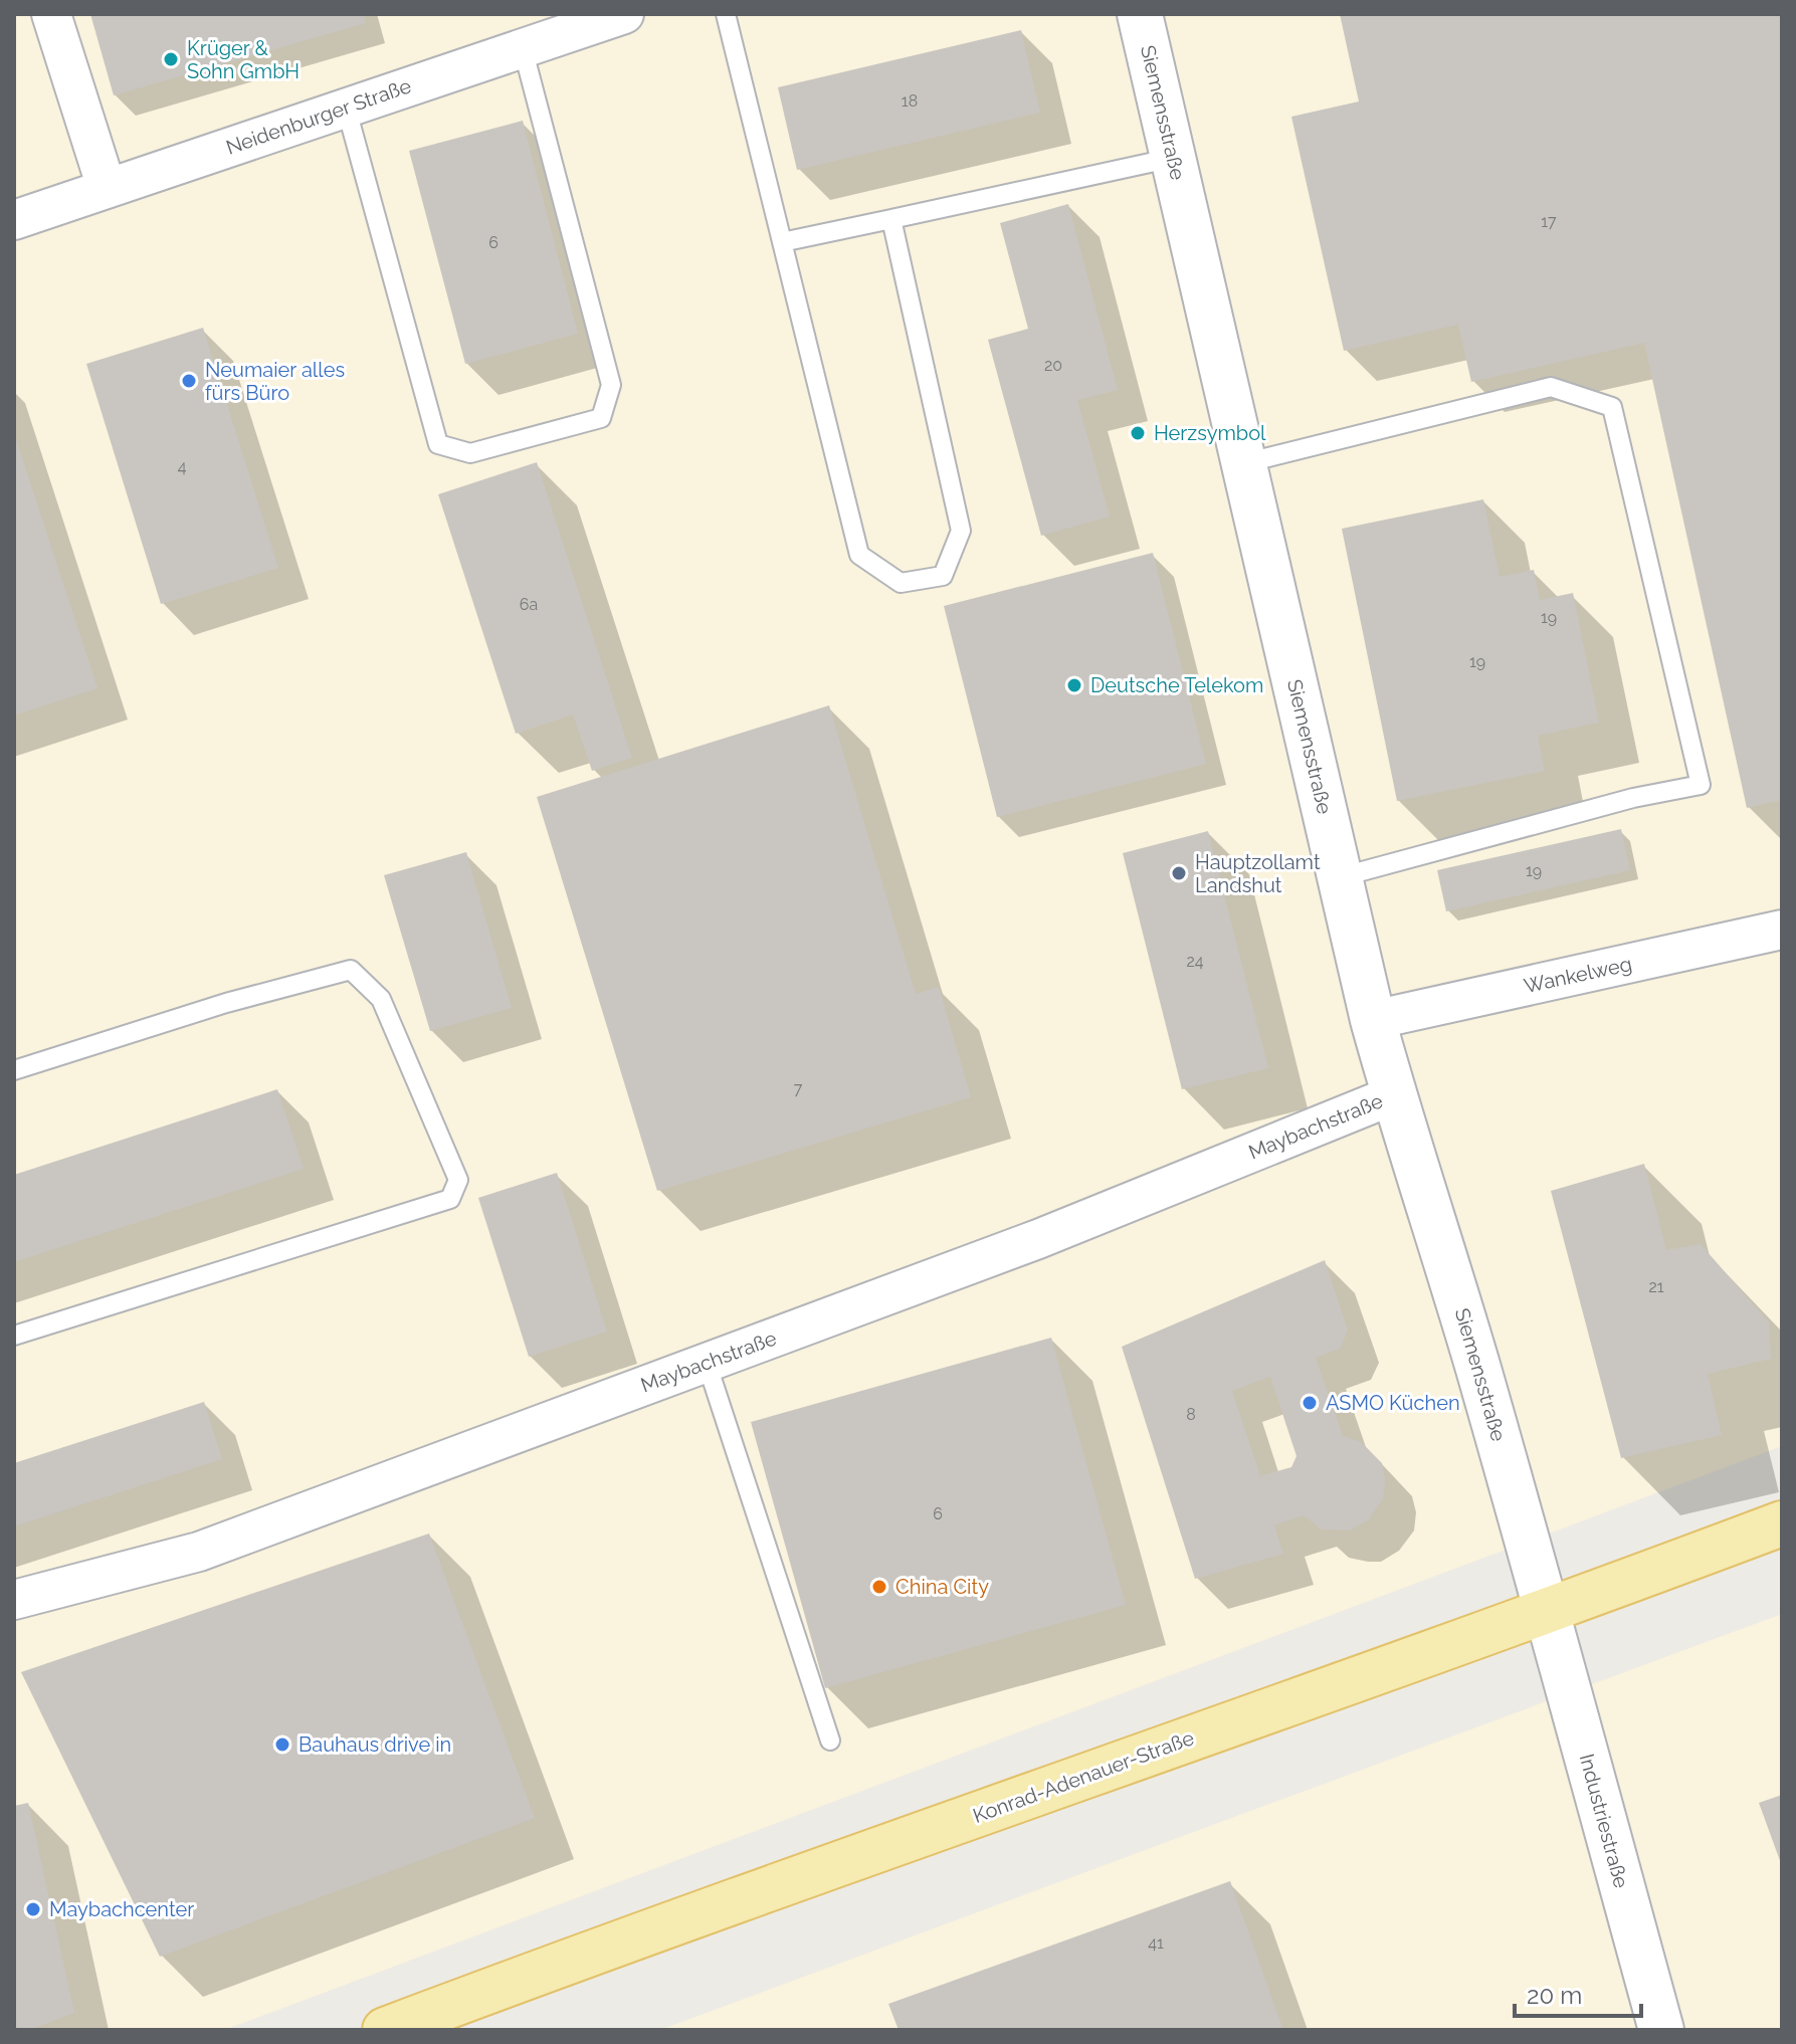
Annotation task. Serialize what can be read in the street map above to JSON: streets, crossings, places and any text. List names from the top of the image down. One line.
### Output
{"streets":{"main road":["Siemensstraße","Konrad-Adenauer-Straße","Industriestraße"],"street":["Neidenburger Straße","Wankelweg","Maybachstraße"]},"crossings":[["Siemensstraße","Wankelweg"],["Siemensstraße","Maybachstraße"],["Siemensstraße","Konrad-Adenauer-Straße"],["Siemensstraße","Industriestraße"],["Konrad-Adenauer-Straße","Industriestraße"]],"places":["Krüger & Sohn GmbH","Neumaier alles fürs Büro","Herzsymbol","Deutsche Telekom","Hauptzollamt Landshut","ASMO Küchen","China City","Bauhaus drive in","Maybachcenter"],"house_numbers":["18","17","6","20","4","6a","19","19","19","24","7","21","8","6","41"],"scale_bar":"20 m"}
